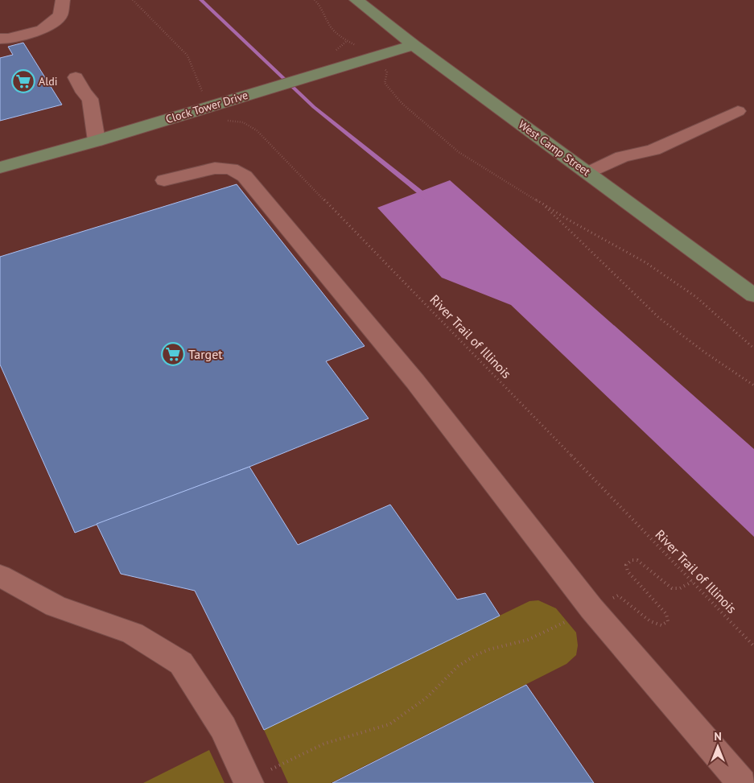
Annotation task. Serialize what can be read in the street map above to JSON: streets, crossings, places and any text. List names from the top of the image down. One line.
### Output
{"streets":{"main road":["Clock Tower Drive","West Camp Street"],"path":["River Trail of Illinois"]},"crossings":[["Clock Tower Drive","West Camp Street"]],"places":{"supermarket":["Aldi","Target"]},"north":"top"}
